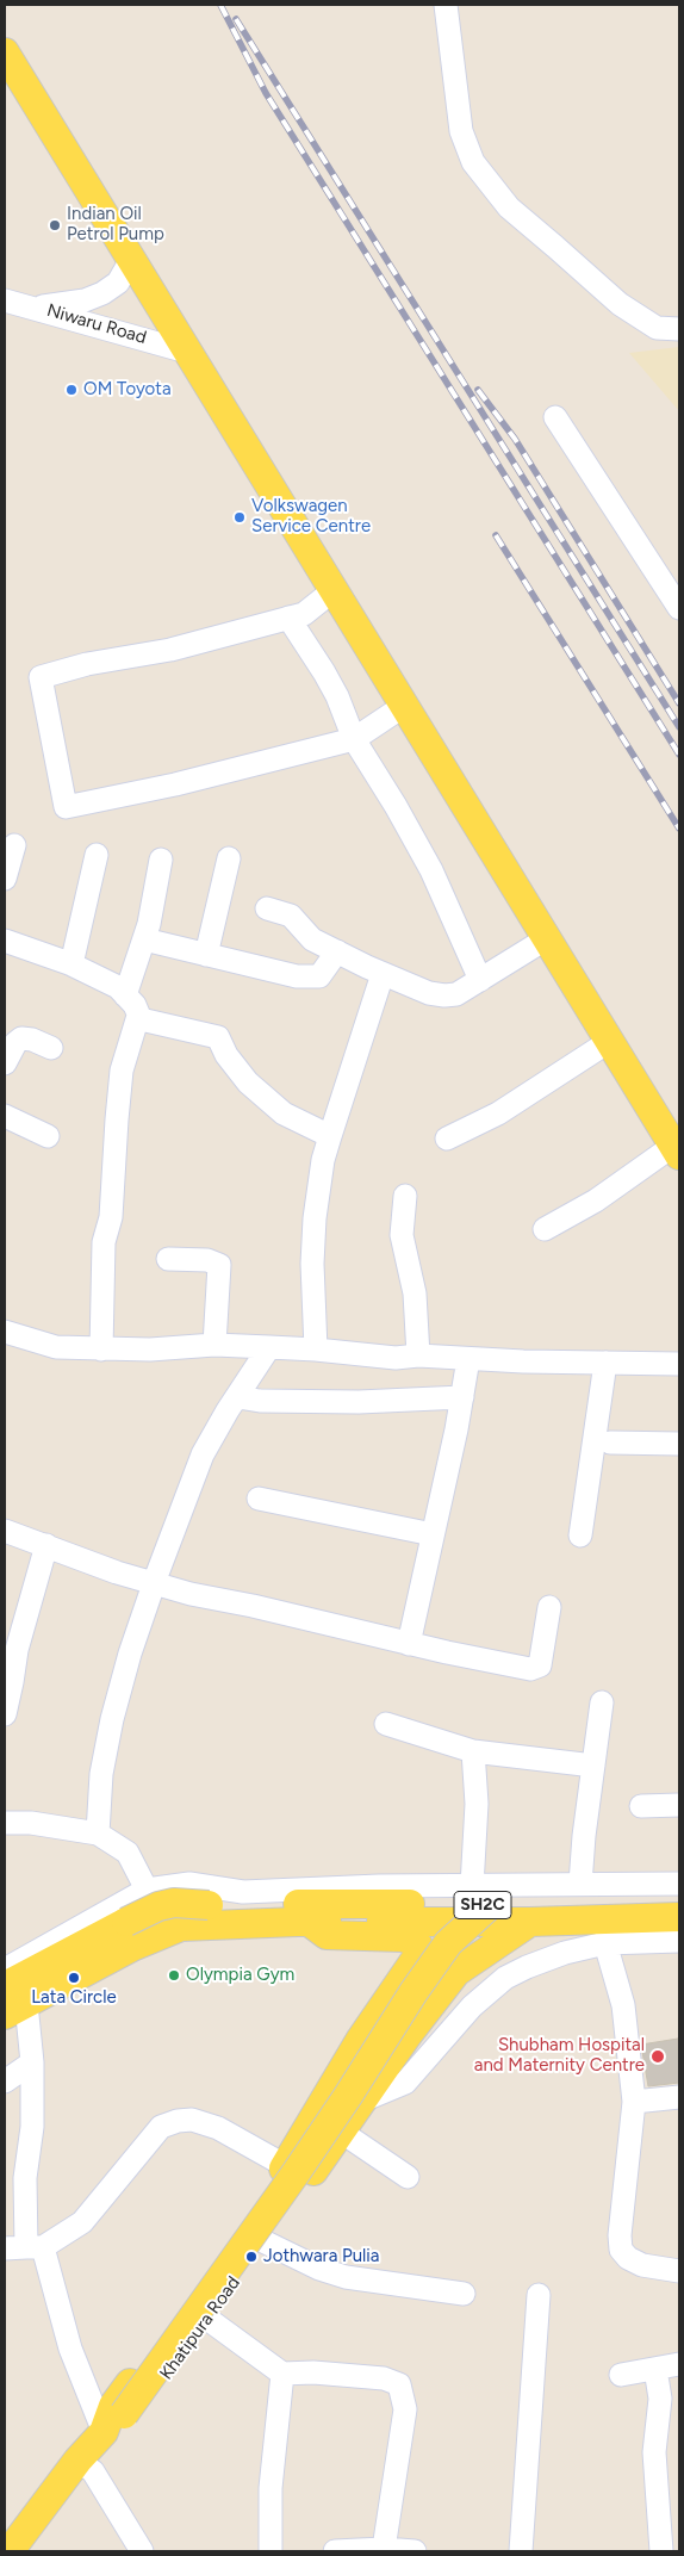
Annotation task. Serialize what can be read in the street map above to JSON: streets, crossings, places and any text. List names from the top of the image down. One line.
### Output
{"streets":{"main road":["SH2C","Khatipura Road"],"street":["Niwaru Road"]},"places":["Indian Oil Petrol Pump","OM Toyota","Volkswagen Service Centre","Olympia Gym","Lata Circle","Shubham Hospital and Maternity Centre","Jothwara Pulia"]}
